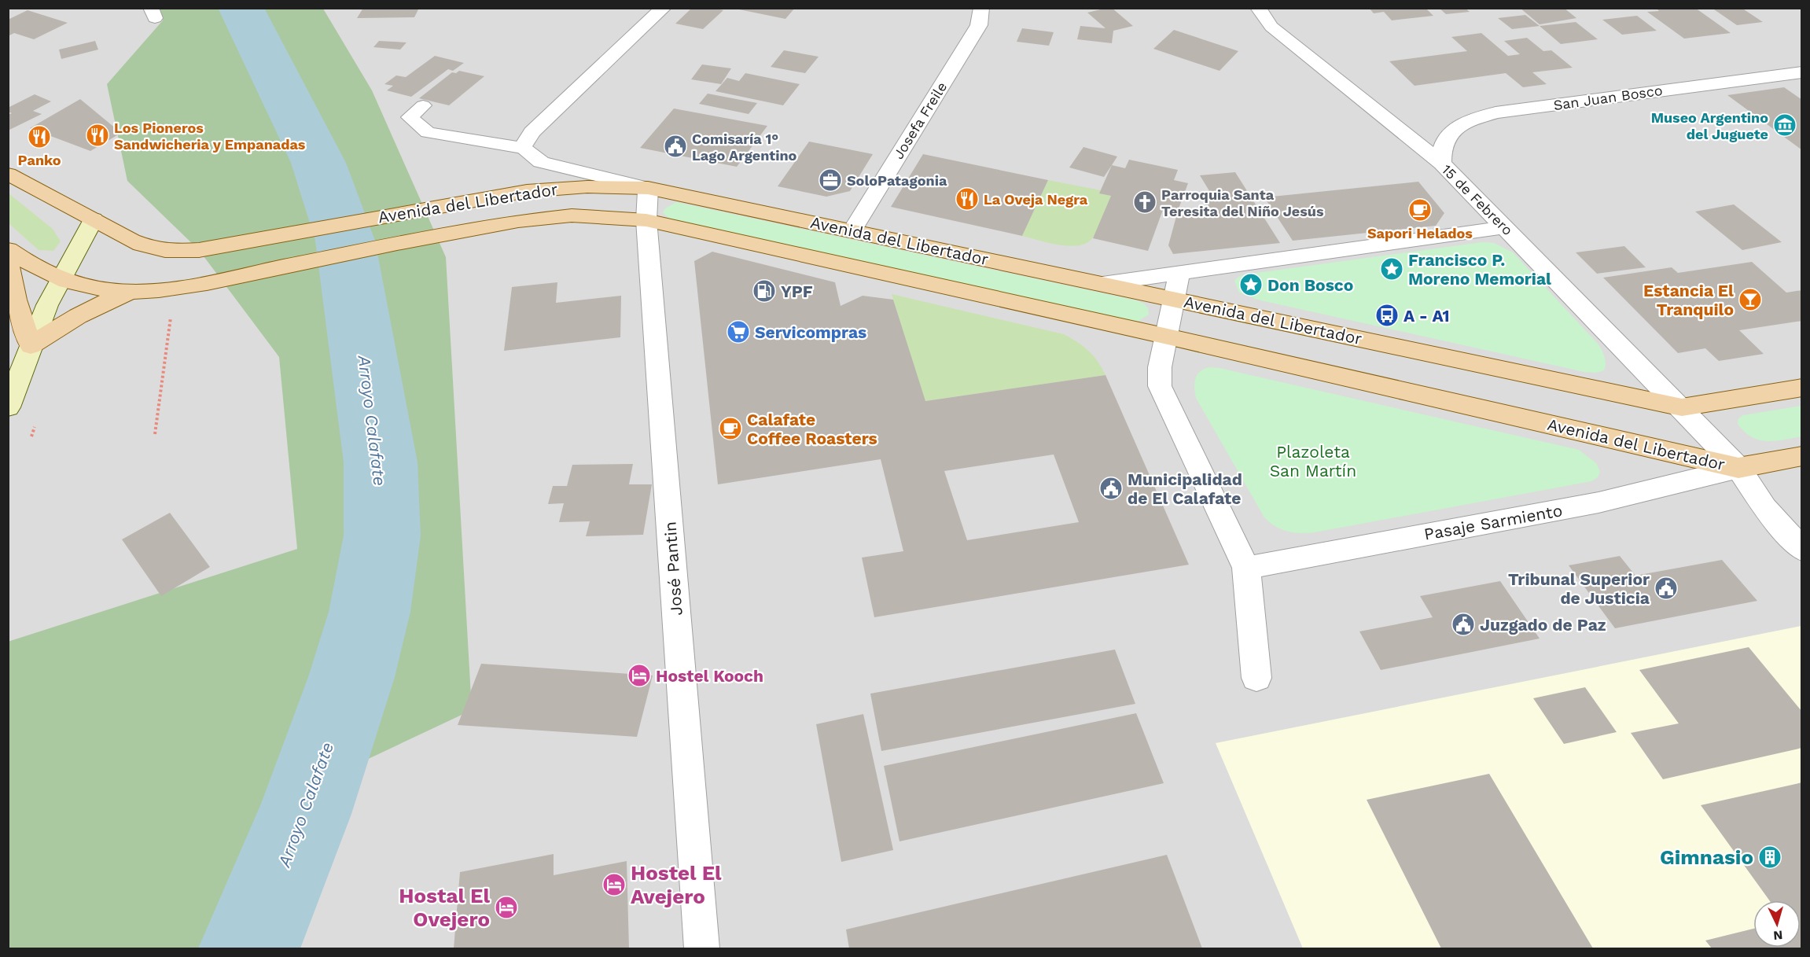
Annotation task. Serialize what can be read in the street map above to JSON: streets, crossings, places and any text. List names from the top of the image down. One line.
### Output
{"streets":{"main road":["Avenida del Libertador"],"street":["San Juan Bosco","Josefa Freile","15 de Febrero","Pasaje Sarmiento","José Pantin"]},"crossings":[["San Juan Bosco","15 de Febrero"],["Josefa Freile","Avenida del Libertador"],["15 de Febrero","Avenida del Libertador"],["15 de Febrero","Pasaje Sarmiento"],["Avenida del Libertador","Pasaje Sarmiento"],["Avenida del Libertador","José Pantin"]],"water":["Arroyo Calafate"],"parks":["Plazoleta San Martín"],"places":{"museum":["Museo Argentino del Juguete"],"restaurant":["Los Pioneros Sandwicheria y Empanadas","Panko","La Oveja Negra"],"public building":["Comisaría 1° Lago Argentino","Municipalidad de El Calafate","Tribunal Superior de Justicia","Juzgado de Paz"],"office":["SoloPatagonia"],"church":["Parroquia Santa Teresita del Niño Jesús"],"cafe":["Sapori Helados","Calafate Coffee Roasters"],"place":["Francisco P. Moreno Memorial","Don Bosco"],"fuel station":["YPF"],"bar":["Estancia El Tranquilo"],"bus stop":["A - A1"],"supermarket":["Servicompras"],"hotel":["Hostel Kooch","Hostel El Avejero","Hostal El Ovejero"],"building":["Gimnasio"]},"north":"bottom"}
